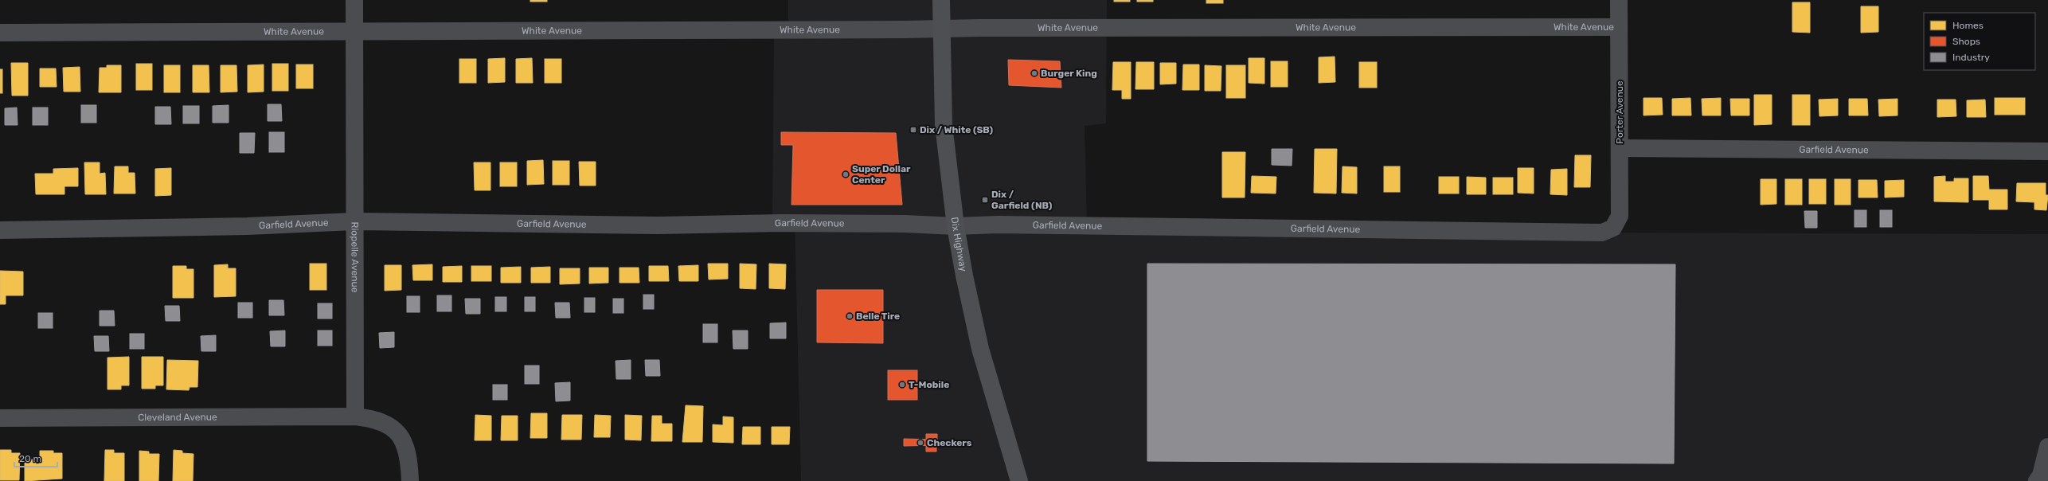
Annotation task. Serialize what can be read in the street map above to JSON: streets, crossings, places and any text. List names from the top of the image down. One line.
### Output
{"streets":{"main road":["Dix Highway"],"street":["White Avenue","Porter Avenue","Garfield Avenue","Riopelle Avenue","Cleveland Avenue"]},"crossings":[["White Avenue","Porter Avenue"],["White Avenue","Dix Highway"],["White Avenue","Riopelle Avenue"],["Porter Avenue","Garfield Avenue"],["Garfield Avenue","Dix Highway"],["Garfield Avenue","Riopelle Avenue"],["Riopelle Avenue","Cleveland Avenue"]],"places":{"other":["Burger King","Super Dollar Center","Belle Tire","T-Mobile","Checkers"],"transit":["Dix / White (SB)","Dix / Garfield (NB)"]},"legend":["Homes","Shops","Industry"],"scale_bar":"20 m"}
